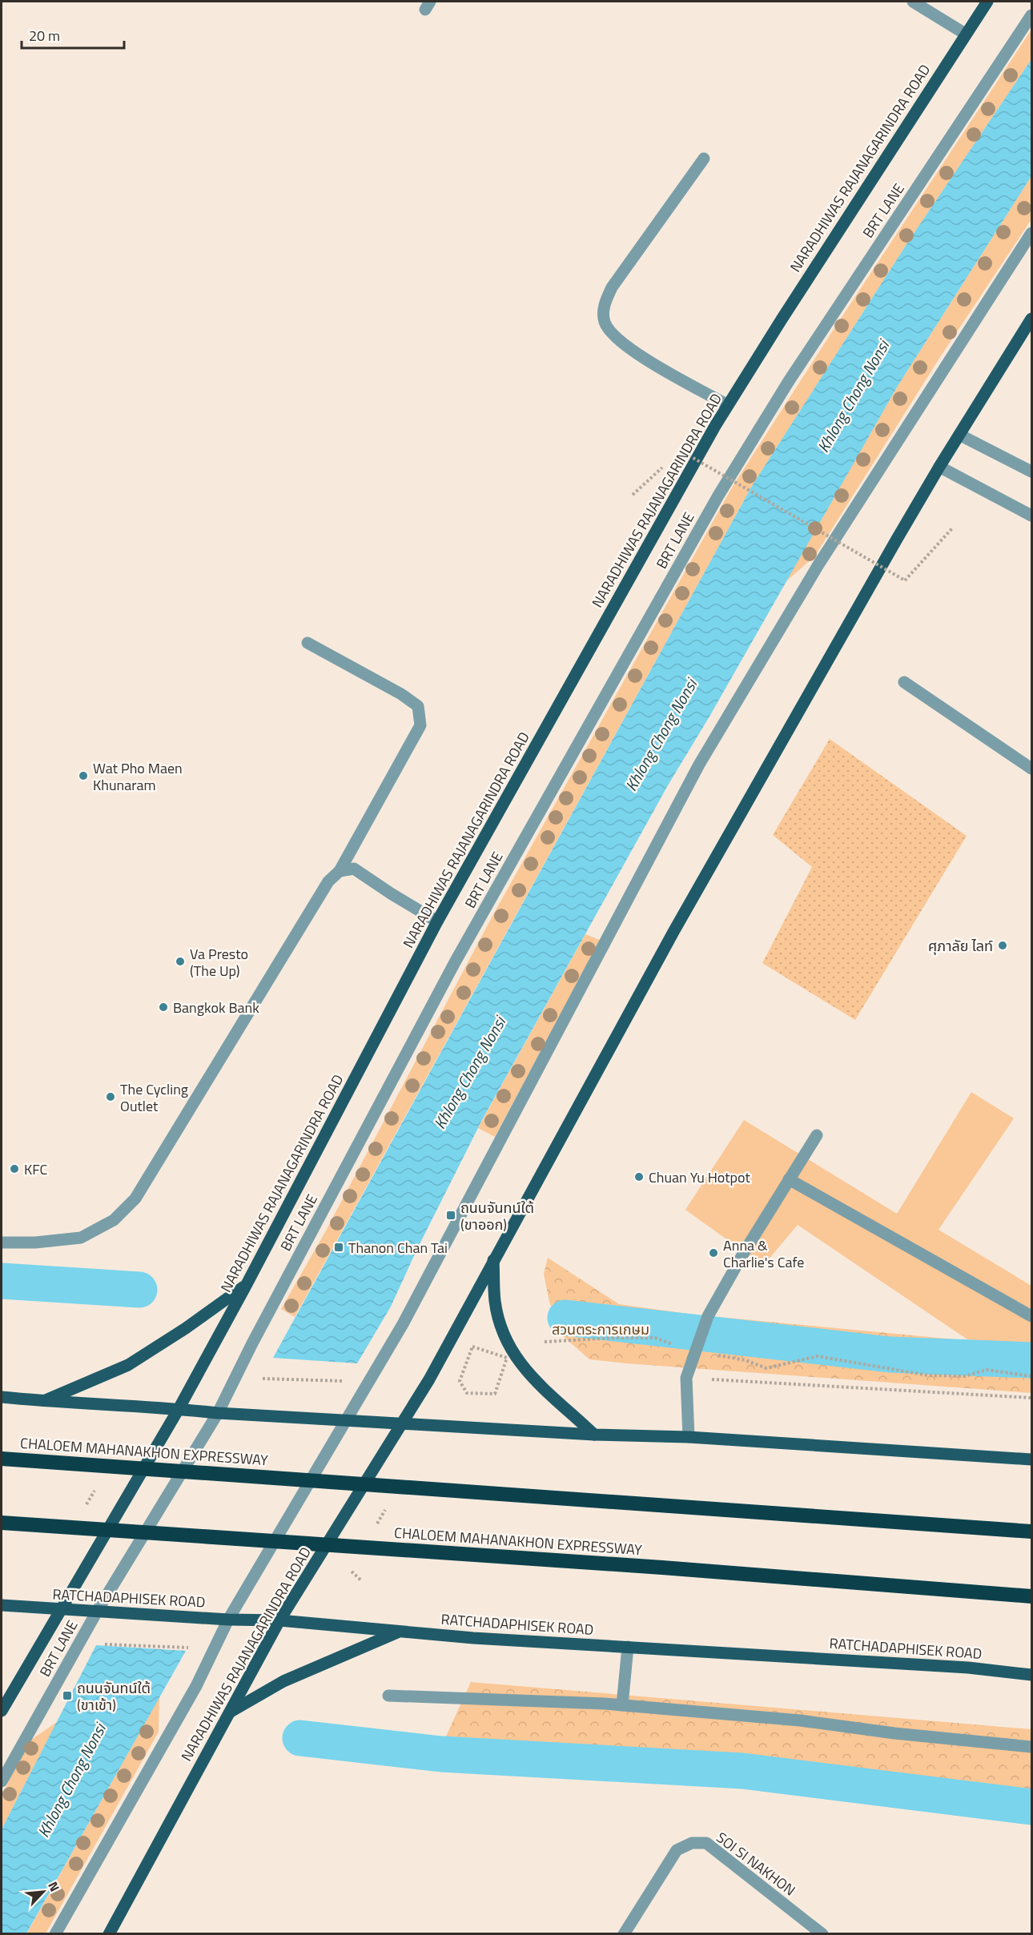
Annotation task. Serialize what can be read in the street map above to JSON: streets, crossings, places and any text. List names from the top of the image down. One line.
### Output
{"streets":{"highway":["CHALOEM MAHANAKHON EXPRESSWAY"],"main road":["NARADHIWAS RAJANAGARINDRA ROAD","RATCHADAPHISEK ROAD"],"street":["BRT LANE","SOI SI NAKHON"]},"crossings":[["NARADHIWAS RAJANAGARINDRA ROAD","RATCHADAPHISEK ROAD"],["BRT LANE","RATCHADAPHISEK ROAD"]],"water":["Khlong Chong Nonsi"],"parks":["สวนตระการเกษม"],"places":{"other":["Wat Pho Maen Khunaram","ศุภาลัย ไลท์","Va Presto (The Up)","Bangkok Bank","The Cycling Outlet","KFC","Chuan Yu Hotpot","Anna & Charlie's Cafe"],"transit":["ถนนจันทน์ใต้ (ขาออก)","Thanon Chan Tai","ถนนจันทน์ใต้ (ขาเข้า)"]},"scale_bar":"20 m","north":"top right"}
